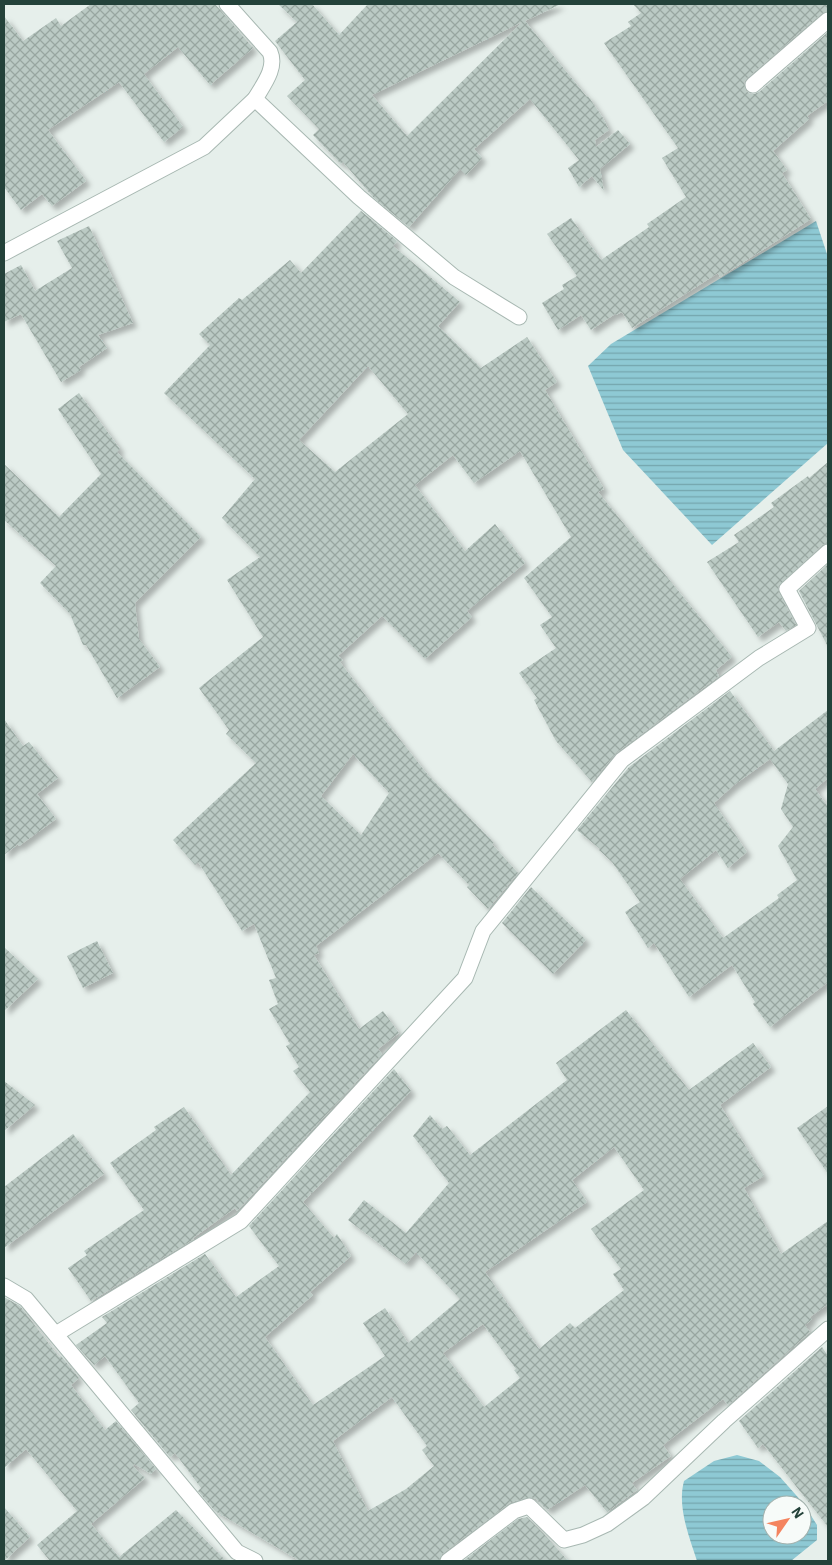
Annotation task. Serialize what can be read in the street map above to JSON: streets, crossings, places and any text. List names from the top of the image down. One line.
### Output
{"north":"top right"}
